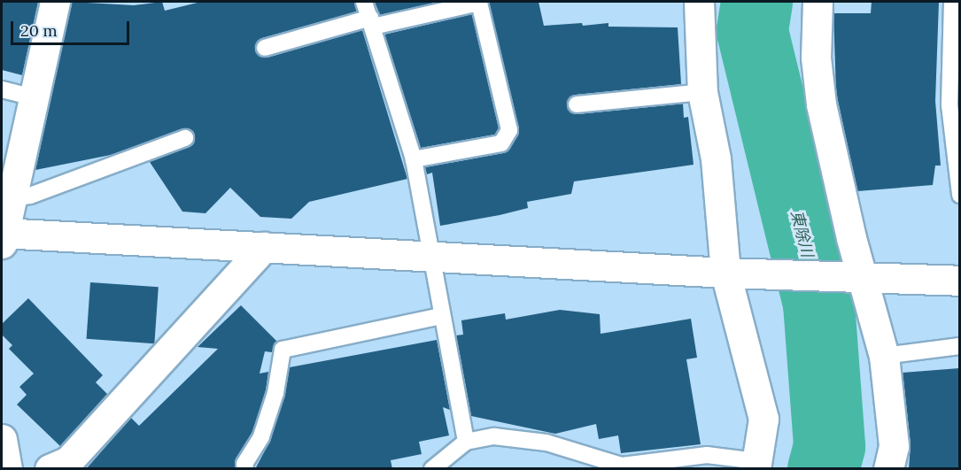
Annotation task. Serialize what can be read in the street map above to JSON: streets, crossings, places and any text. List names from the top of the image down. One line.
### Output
{"water":["東除川"],"scale_bar":"20 m"}
